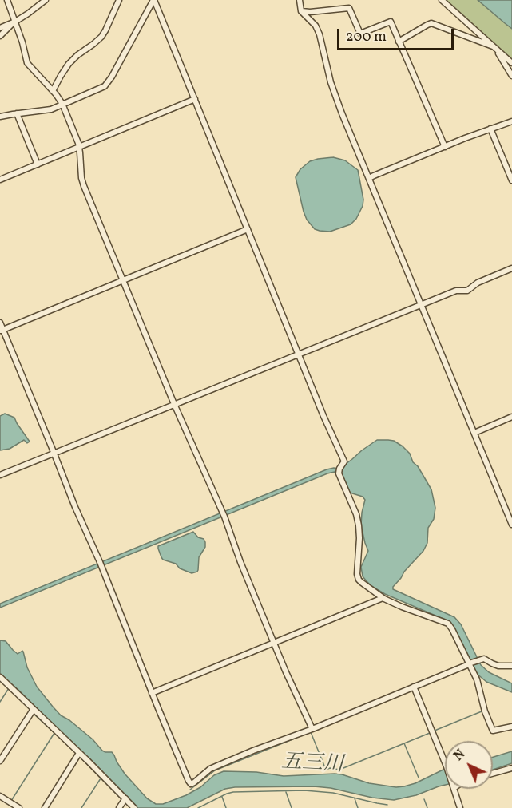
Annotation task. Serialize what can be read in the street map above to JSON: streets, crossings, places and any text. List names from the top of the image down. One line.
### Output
{"water":["五三川"],"scale_bar":"200 m","north":"top left"}
